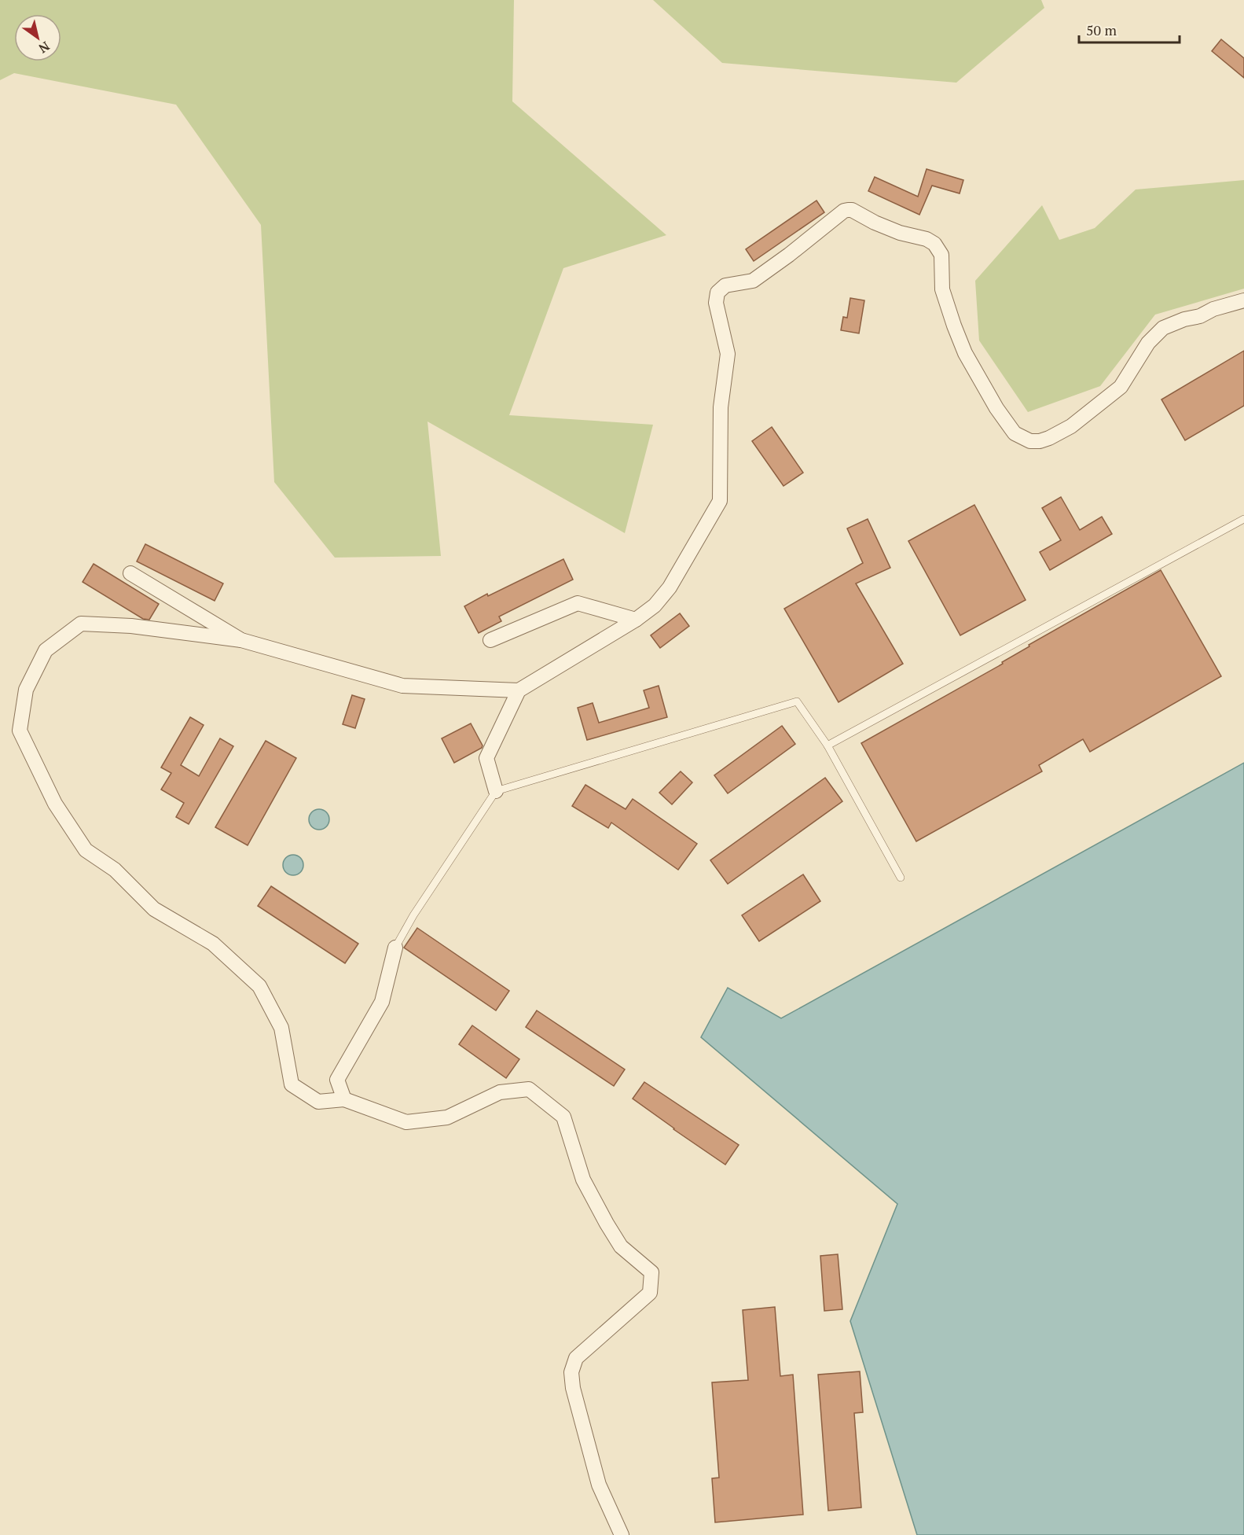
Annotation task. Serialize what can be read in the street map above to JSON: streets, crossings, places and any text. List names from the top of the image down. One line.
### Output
{"scale_bar":"50 m","north":"bottom right"}
